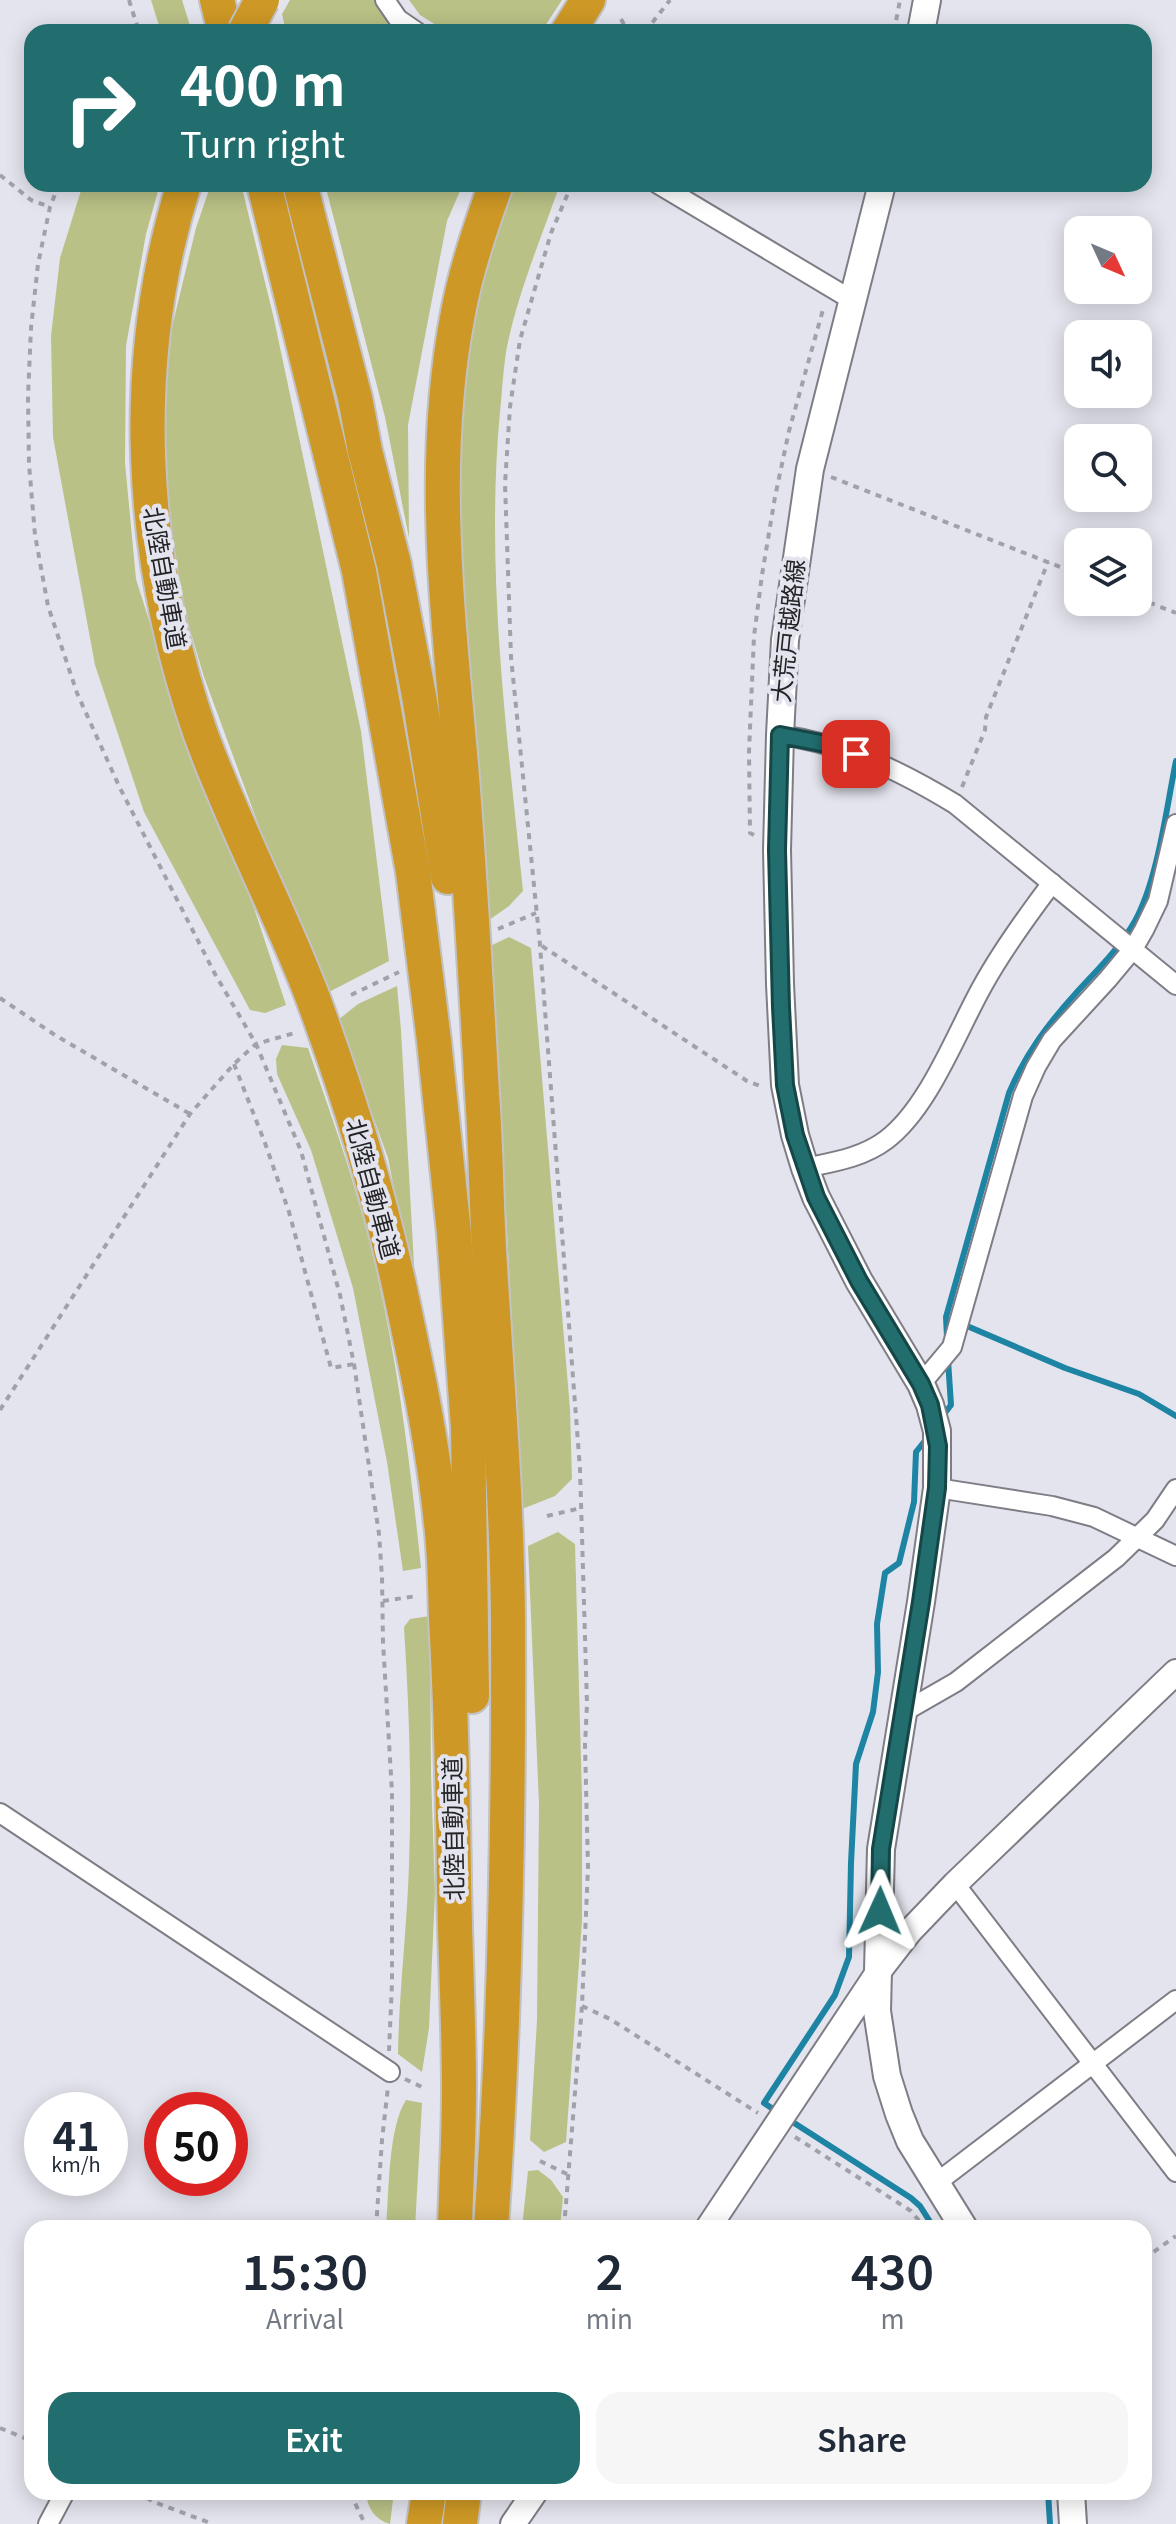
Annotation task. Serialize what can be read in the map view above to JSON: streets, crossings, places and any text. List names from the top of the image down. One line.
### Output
{"streets":{"highway":["北陸自動車道"],"main road":["大荒戸越路線"]},"north":"bottom right","page":{"turn":["400 m","Turn right"],"speed":"41 km/h","limit":"50","eta":["15:30","Arrival","2","min","430","m"],"buttons":["Exit","Share"]}}
